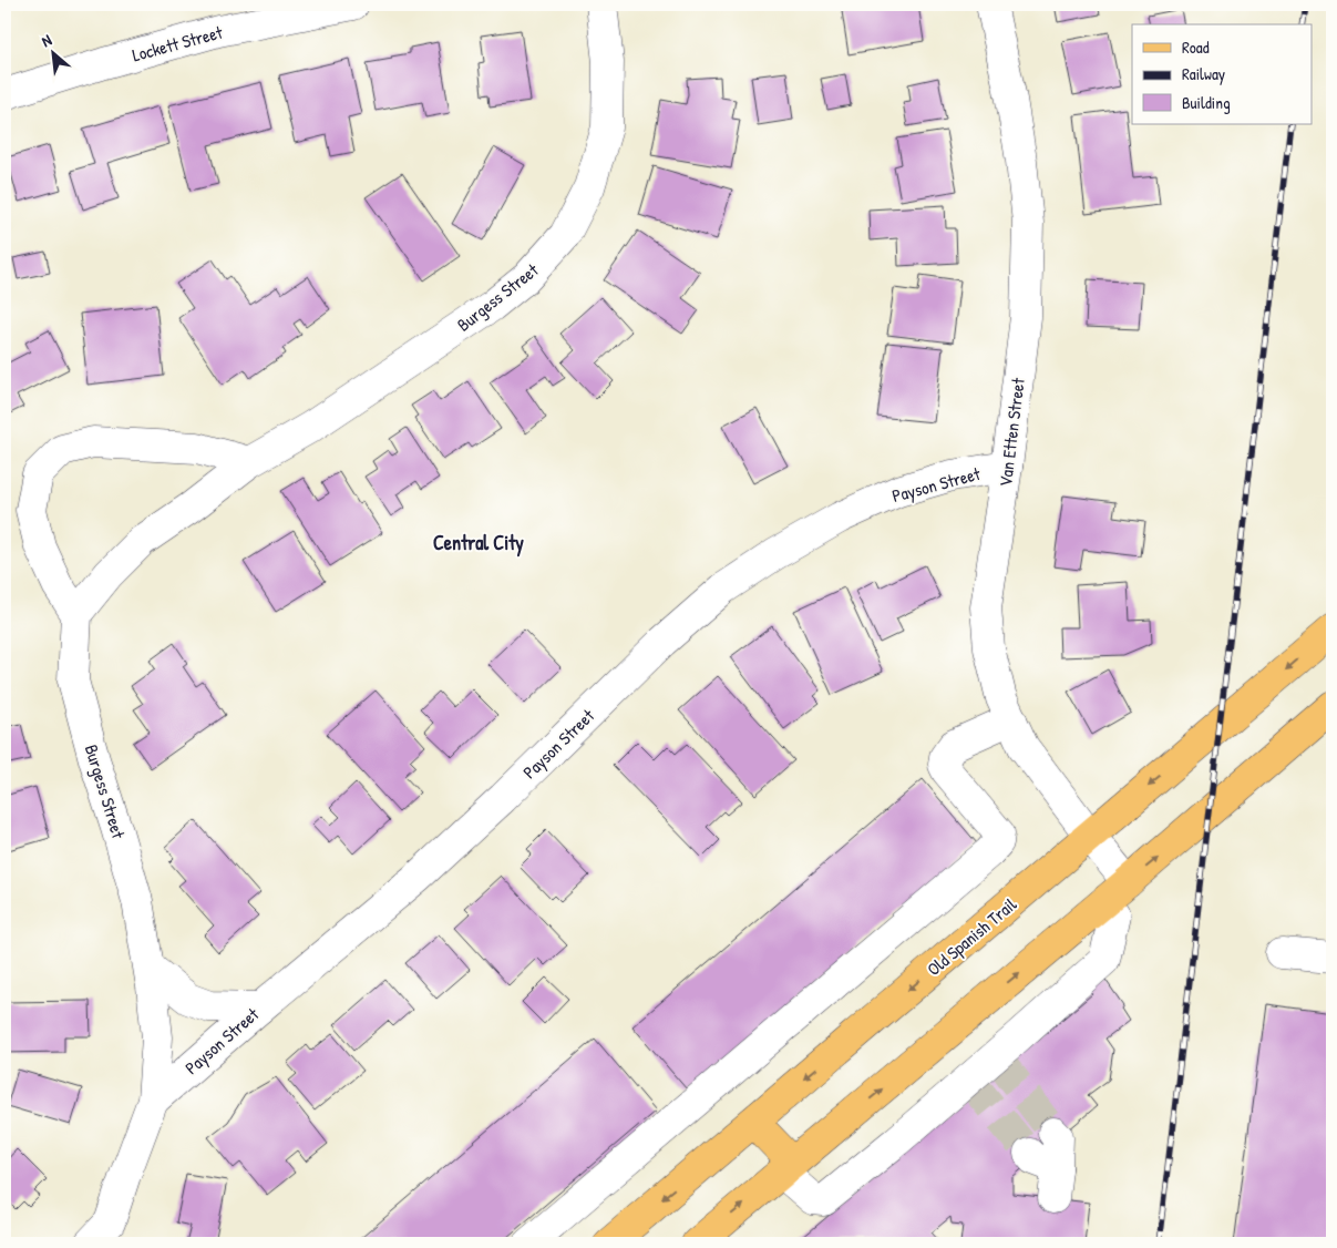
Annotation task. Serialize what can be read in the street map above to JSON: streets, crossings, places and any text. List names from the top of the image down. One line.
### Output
{"streets":{"main road":["Old Spanish Trail"],"street":["Lockett Street","Burgess Street","Van Etten Street","Payson Street"]},"crossings":[["Burgess Street","Payson Street"],["Van Etten Street","Payson Street"],["Van Etten Street","Old Spanish Trail"]],"districts":["Central City"],"legend":["Road","Railway","Building"],"north":"top left"}
